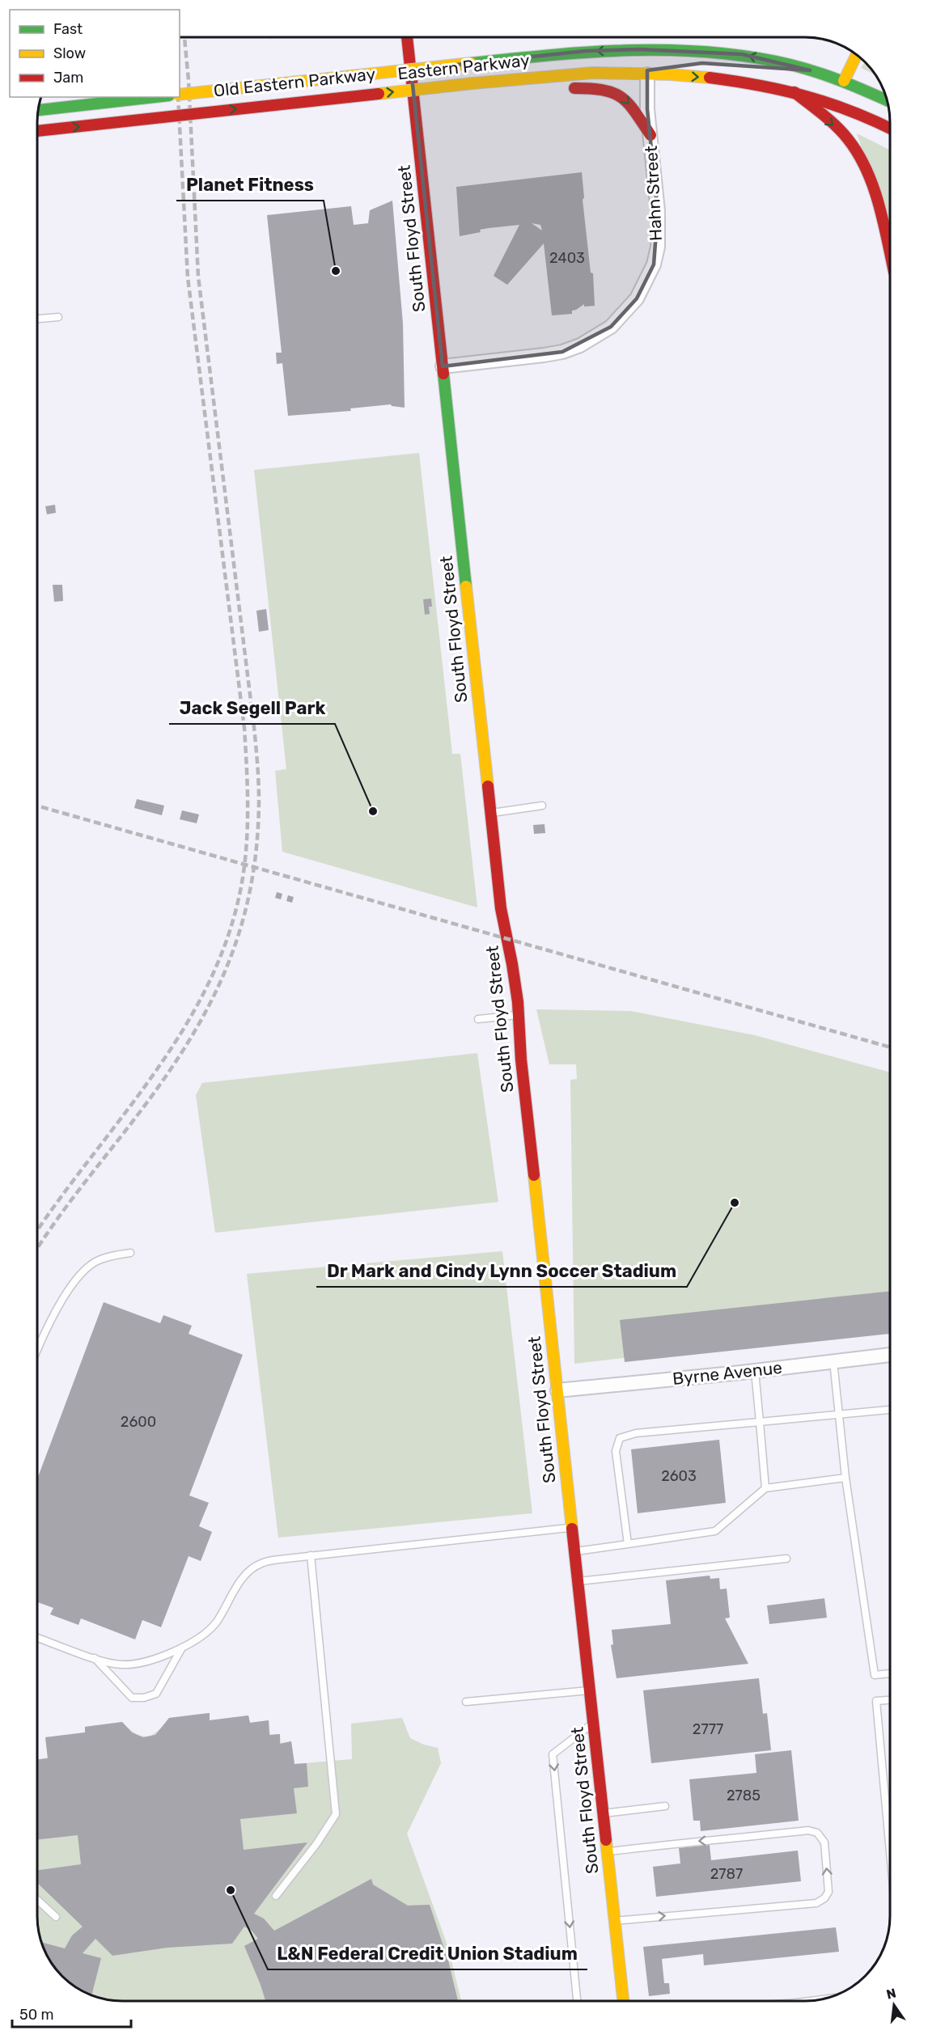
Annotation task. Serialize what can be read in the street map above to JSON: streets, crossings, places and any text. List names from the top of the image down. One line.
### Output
{"streets":{"main road":["Eastern Parkway","South Floyd Street"],"street":["Old Eastern Parkway","Hahn Street","Byrne Avenue"]},"crossings":[["Eastern Parkway","Hahn Street"],["Old Eastern Parkway","South Floyd Street"],["Hahn Street","South Floyd Street"],["South Floyd Street","Byrne Avenue"]],"places":["Planet Fitness","Jack Segell Park","Dr Mark and Cindy Lynn Soccer Stadium","L&N Federal Credit Union Stadium"],"house_numbers":["2403","2600","2603","2777","2785","2787"],"legend":["Fast","Slow","Jam"],"scale_bar":"50 m","north":"top"}
